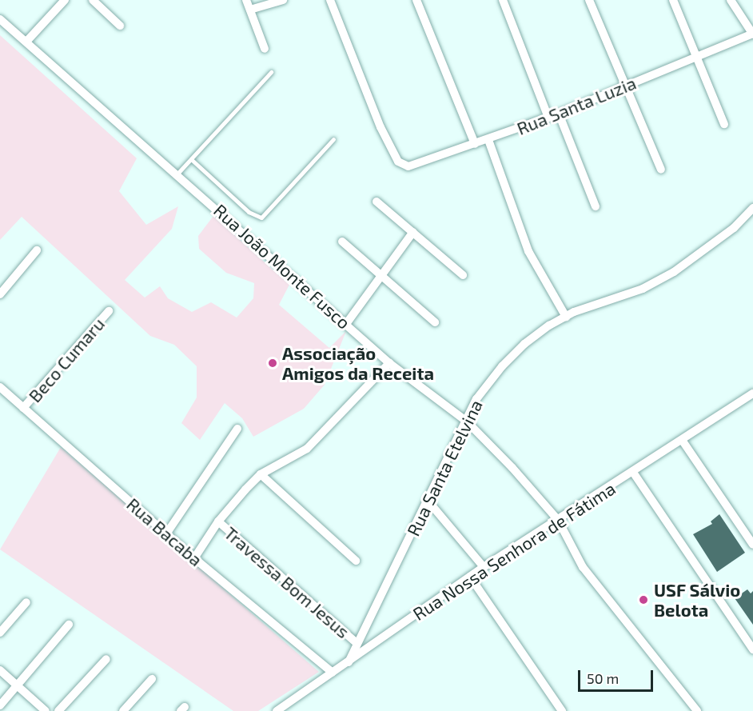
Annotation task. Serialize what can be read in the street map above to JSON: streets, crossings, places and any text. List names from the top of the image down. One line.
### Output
{"streets":{"street":["Rua Santa Luzia","Rua João Monte Fusco","Beco Cumaru","Rua Santa Etelvina","Rua Bacaba","Rua Nossa Senhora de Fátima","Travessa Bom Jesus"]},"crossings":[["Rua João Monte Fusco","Rua Santa Etelvina"],["Rua João Monte Fusco","Rua Nossa Senhora de Fátima"],["Beco Cumaru","Rua Bacaba"],["Rua Santa Etelvina","Rua Nossa Senhora de Fátima"],["Rua Santa Etelvina","Travessa Bom Jesus"],["Rua Bacaba","Rua Nossa Senhora de Fátima"]],"places":["Associação Amigos da Receita","USF Sálvio Belota"],"scale_bar":"50 m"}
